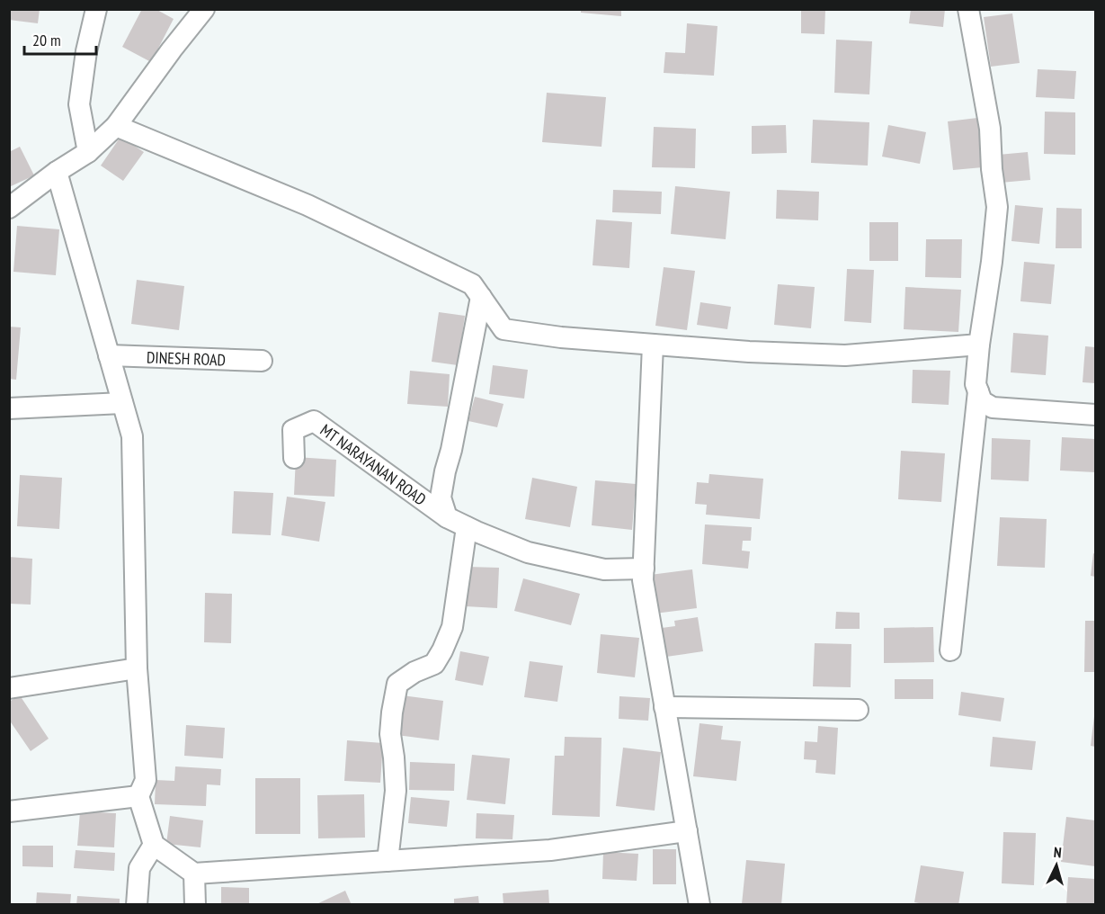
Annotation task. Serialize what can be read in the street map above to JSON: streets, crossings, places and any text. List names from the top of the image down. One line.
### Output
{"streets":{"street":["DINESH ROAD","MT NARAYANAN ROAD"]},"scale_bar":"20 m","north":"top"}
